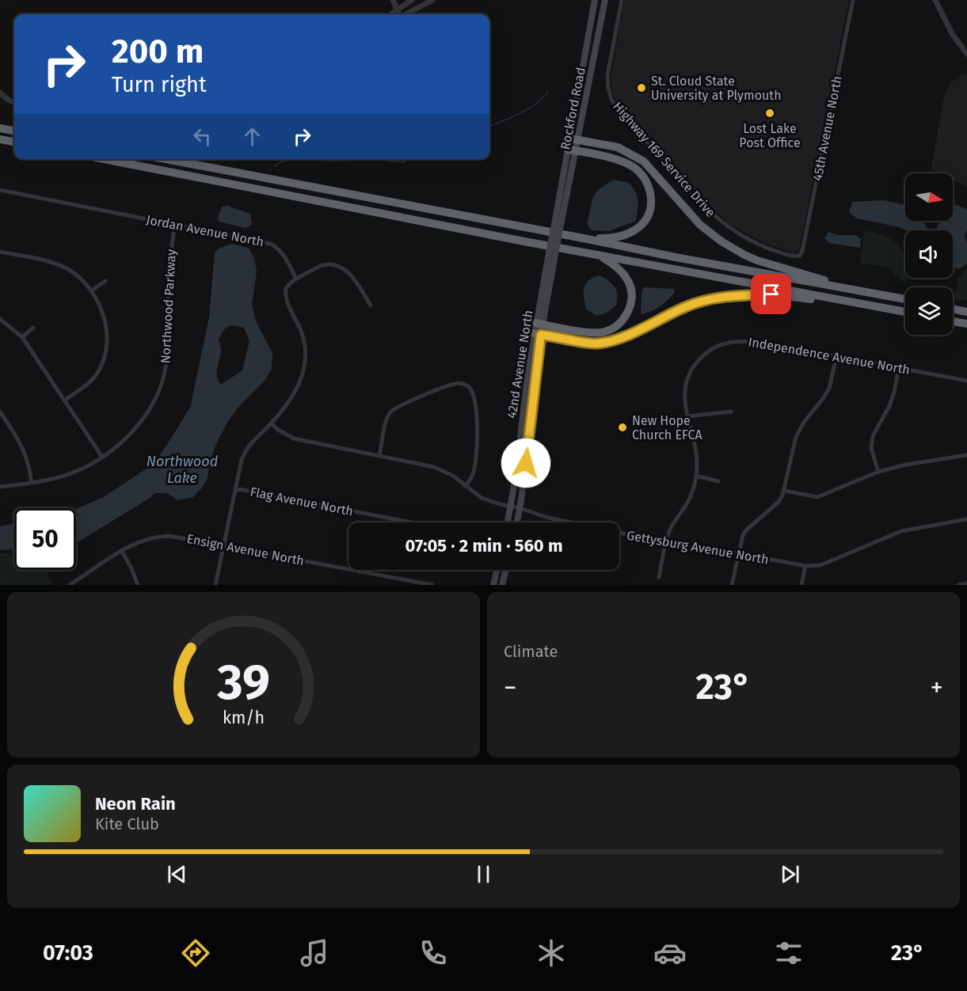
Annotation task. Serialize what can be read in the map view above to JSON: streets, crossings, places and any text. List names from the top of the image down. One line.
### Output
{"streets":{"main road":["Rockford Road","42nd Avenue North"],"street":["45th Avenue North","Highway 169 Service Drive","Jordan Avenue North","Northwood Parkway","Independence Avenue North","Flag Avenue North","Gettysburg Avenue North","Ensign Avenue North"]},"crossings":[["Rockford Road","42nd Avenue North"],["45th Avenue North","Highway 169 Service Drive"],["Jordan Avenue North","Northwood Parkway"],["Independence Avenue North","Gettysburg Avenue North"],["42nd Avenue North","Gettysburg Avenue North"]],"water":["Northwood Lake"],"places":["St. Cloud State University at Plymouth","Lost Lake Post Office","New Hope Church EFCA"],"north":"right","page":{"turn":["200 m","Turn right"],"limit":"50","trip":"07:05 · 2 min · 560 m","tile":"Climate","heat":["−","23°","+"],"song":["Neon Rain","Kite Club"],"tabs":["07:03","23°"],"gauge":["39","km/h"]}}
